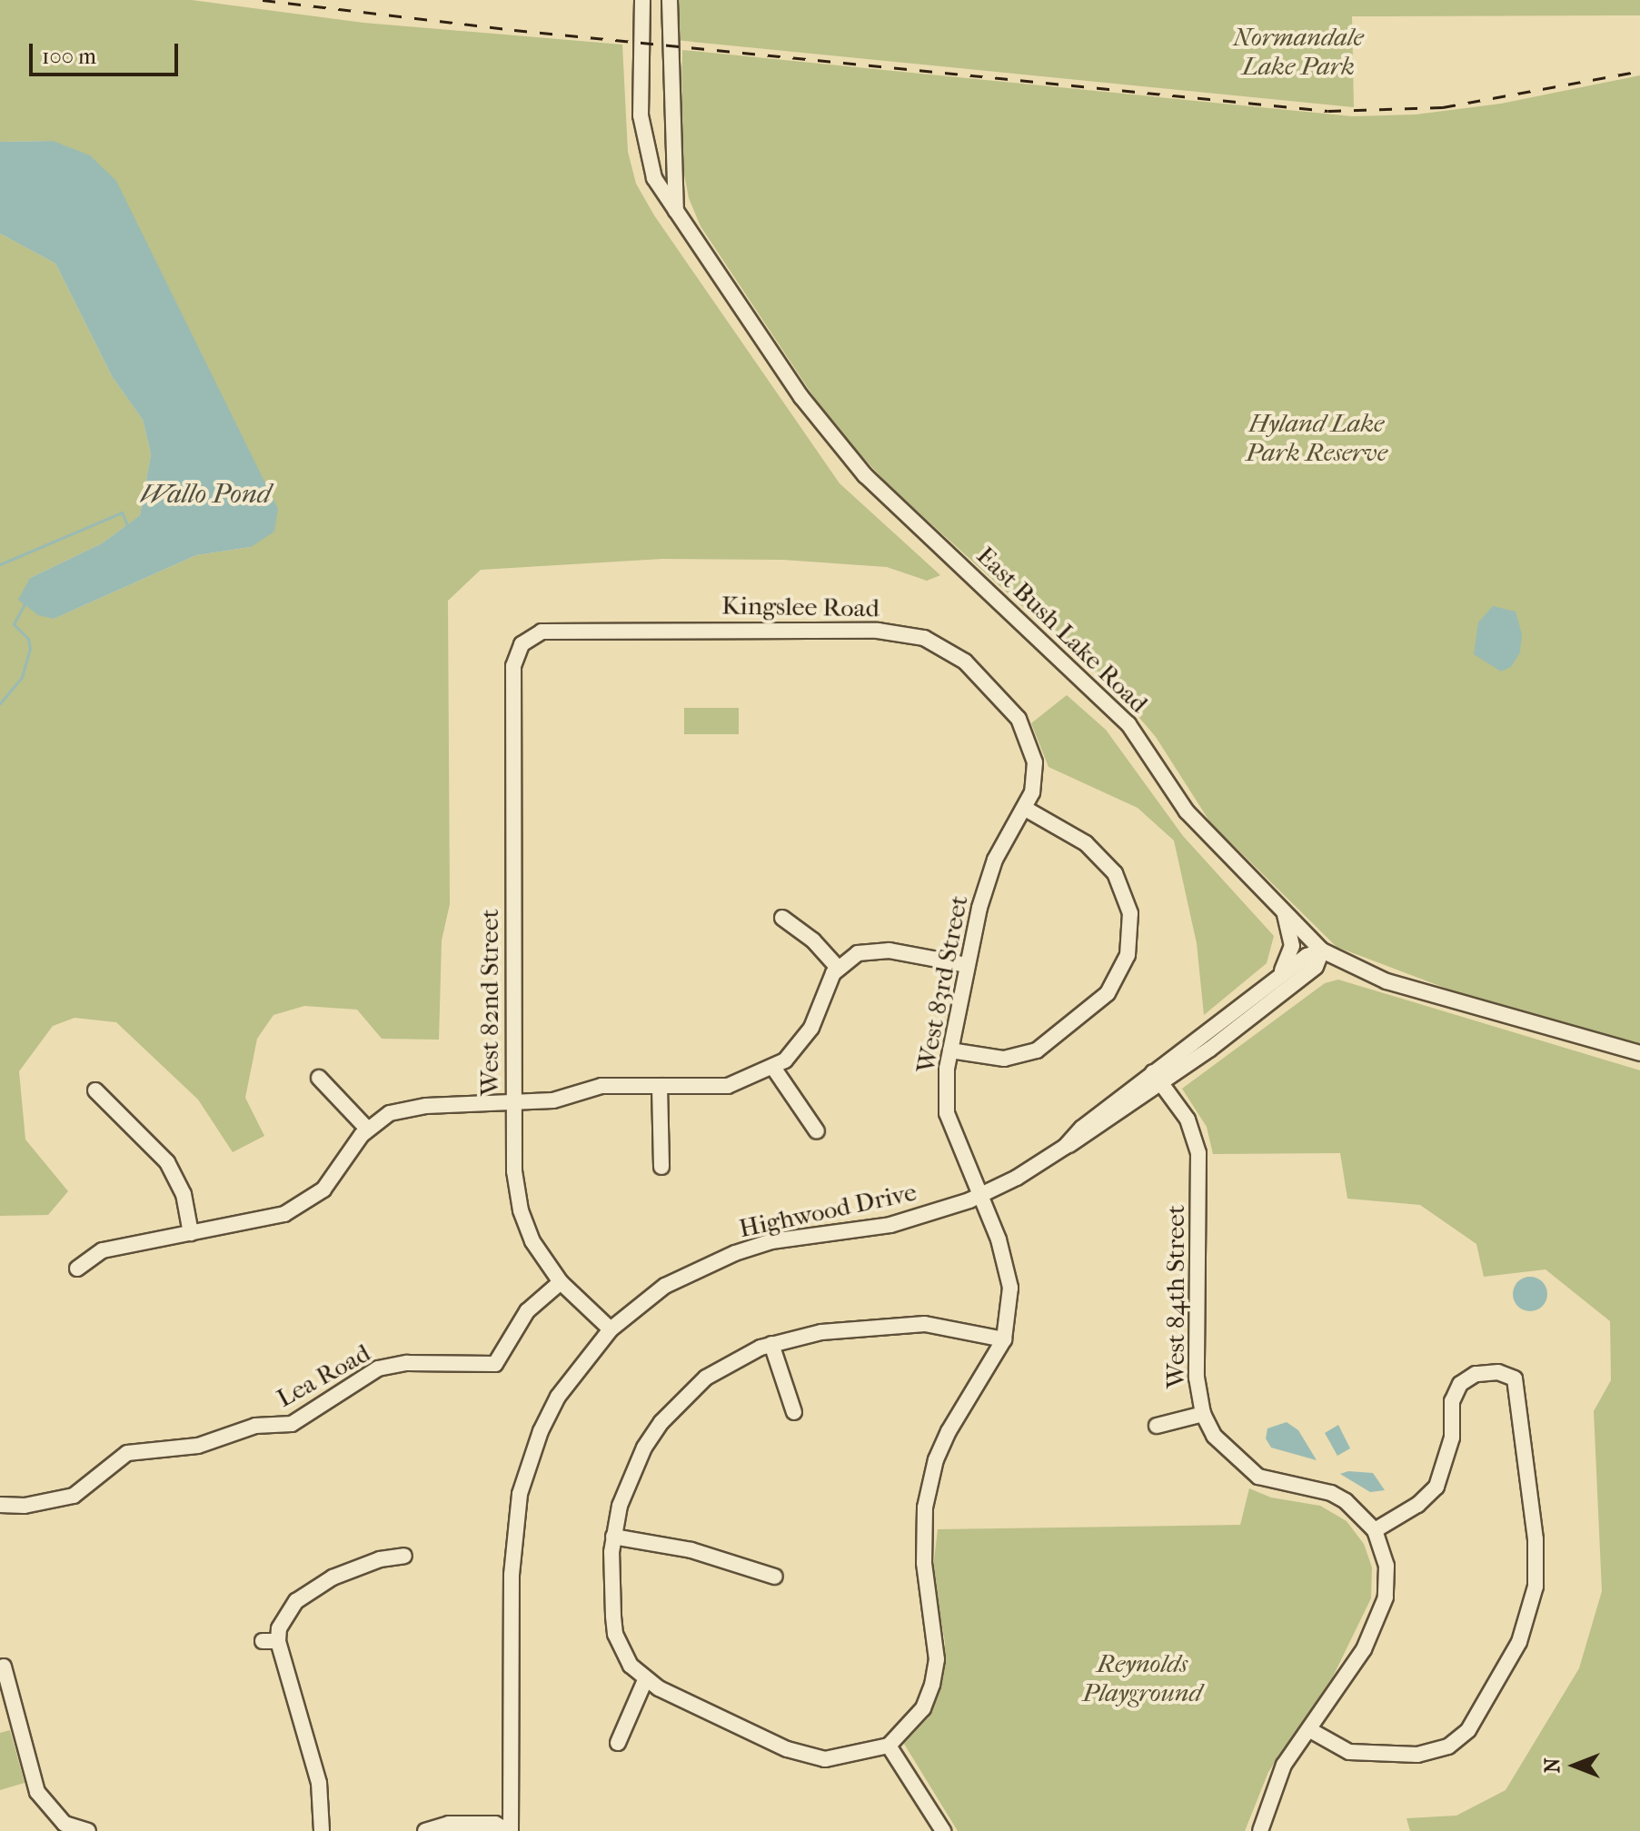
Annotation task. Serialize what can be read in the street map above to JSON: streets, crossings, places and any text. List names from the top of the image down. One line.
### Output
{"streets":{"street":["Kingslee Road","East Bush Lake Road","West 83rd Street","West 82nd Street","Highwood Drive","West 84th Street","Lea Road"]},"crossings":[["Kingslee Road","West 83rd Street"],["Kingslee Road","West 82nd Street"],["East Bush Lake Road","Highwood Drive"],["West 83rd Street","Highwood Drive"],["West 82nd Street","Highwood Drive"],["West 82nd Street","Lea Road"],["Highwood Drive","West 84th Street"]],"water":["Wallo Pond"],"parks":["Normandale Lake Park","Hyland Lake Park Reserve","Reynolds Playground"],"scale_bar":"100 m","north":"left"}
